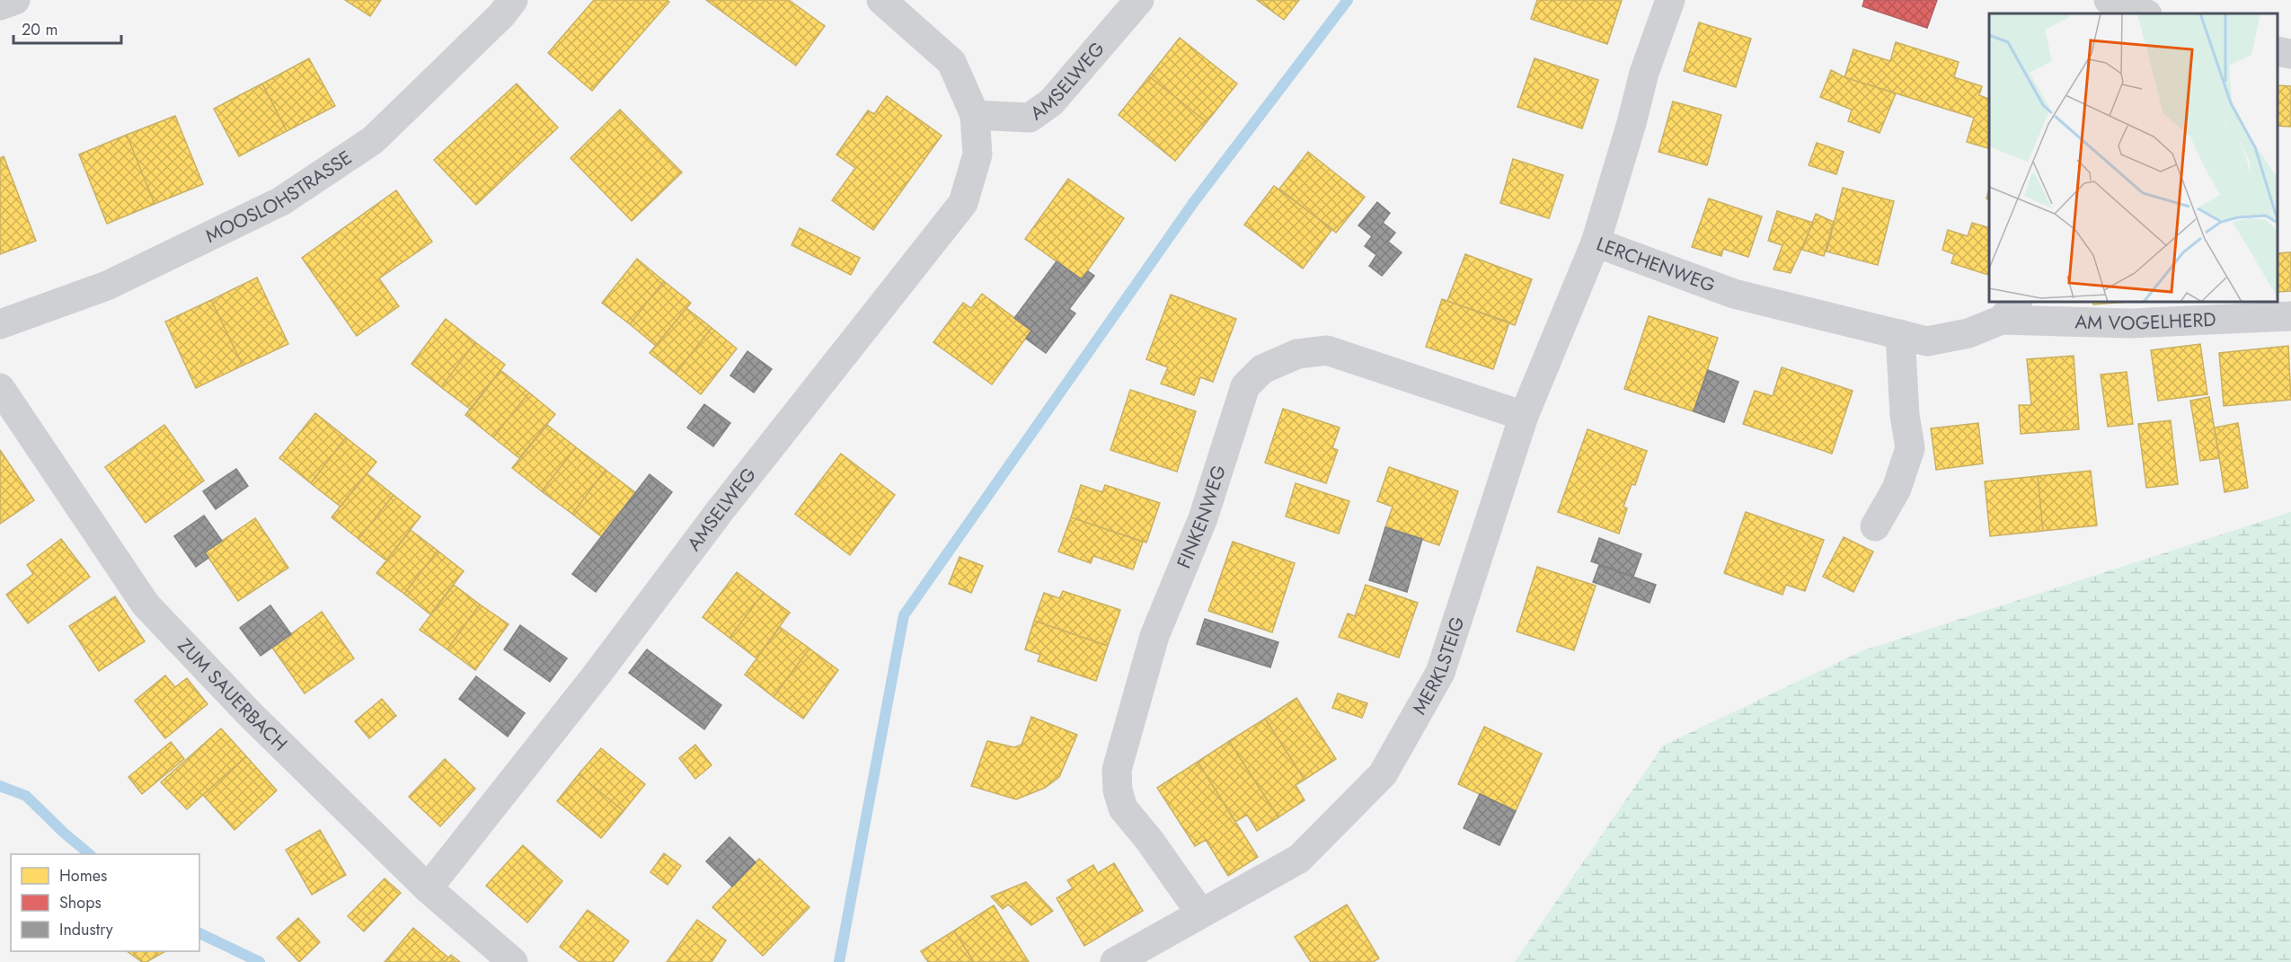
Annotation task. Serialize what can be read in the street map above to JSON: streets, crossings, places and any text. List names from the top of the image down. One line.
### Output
{"streets":{"street":["AMSELWEG","MOOSLOHSTRASSE","LERCHENWEG","AM VOGELHERD","FINKENWEG","MERKLSTEIG","ZUM SAUERBACH"]},"crossings":[["AMSELWEG","ZUM SAUERBACH"],["LERCHENWEG","AM VOGELHERD"],["LERCHENWEG","MERKLSTEIG"],["FINKENWEG","MERKLSTEIG"]],"legend":["Homes","Shops","Industry"],"scale_bar":"20 m"}
